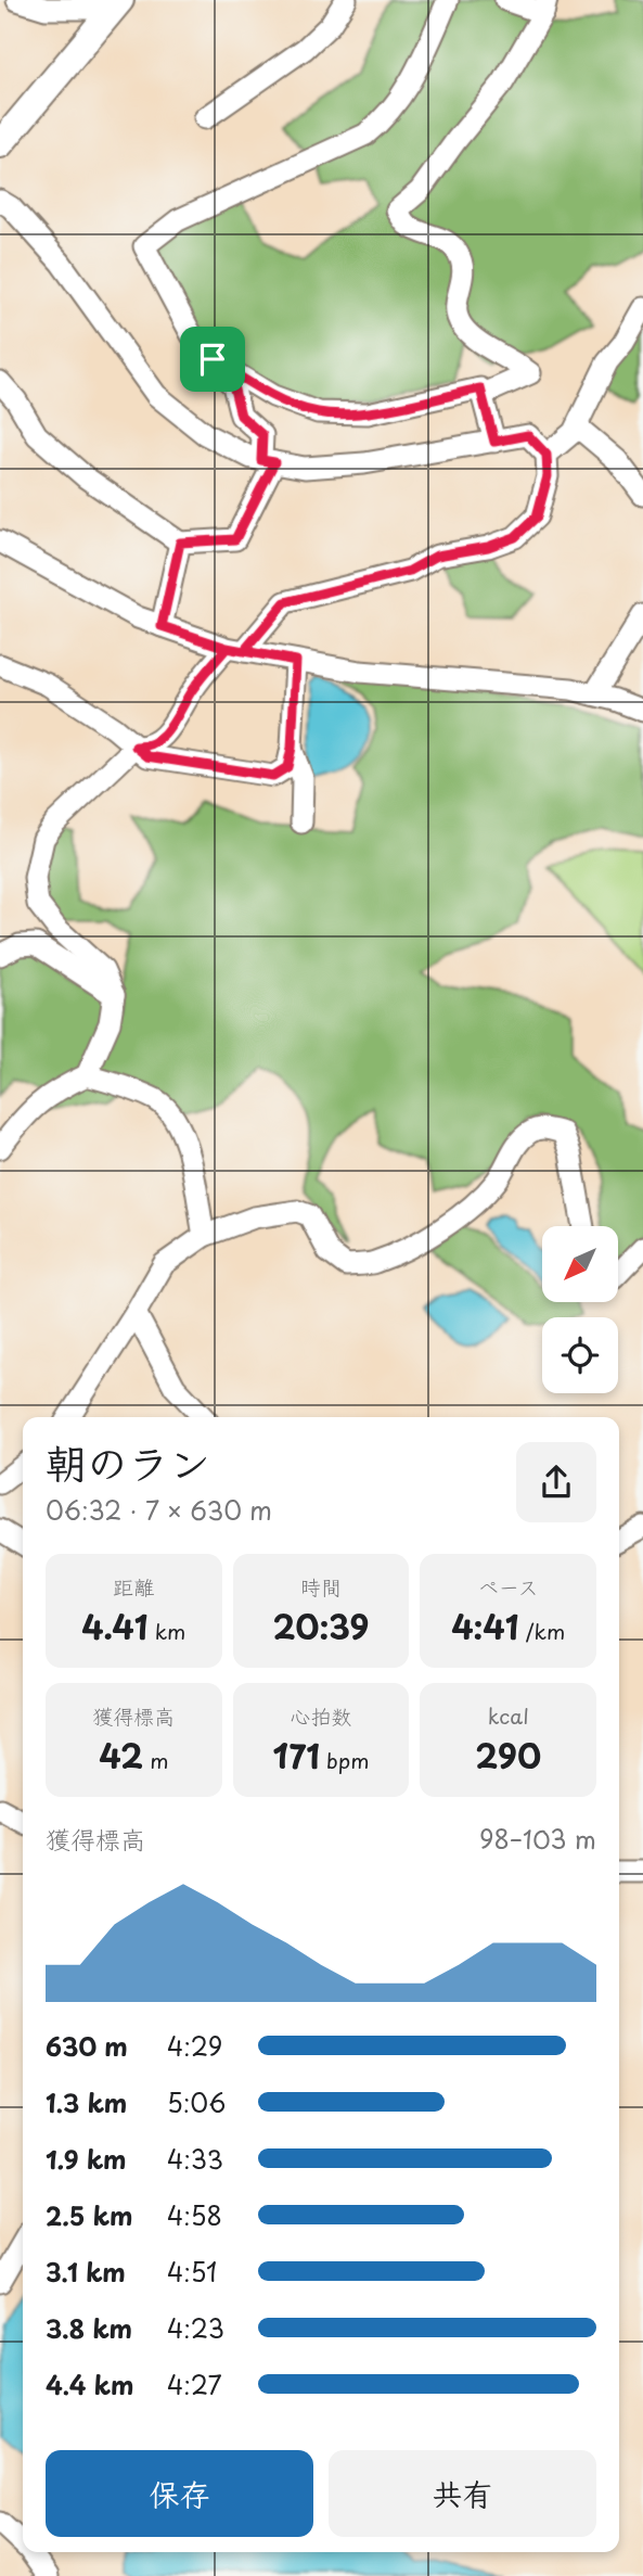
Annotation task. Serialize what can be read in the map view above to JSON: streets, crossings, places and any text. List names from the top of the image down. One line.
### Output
{"north":"bottom left","page":{"heading":["朝のラン","06:32 · 7 × 630 m"],"stats":[["距離","4.41 km"],["時間","20:39"],["ペース","4:41 /km"],["獲得標高","42 m"],["心拍数","171 bpm"],["kcal","290"]],"chart":["獲得標高","98–103 m"],"list":[{"name":"630 m","note":"4:29"},{"name":"1.3 km","note":"5:06"},{"name":"1.9 km","note":"4:33"},{"name":"2.5 km","note":"4:58"},{"name":"3.1 km","note":"4:51"},{"name":"3.8 km","note":"4:23"},{"name":"4.4 km","note":"4:27"}],"buttons":["保存","共有"]}}
